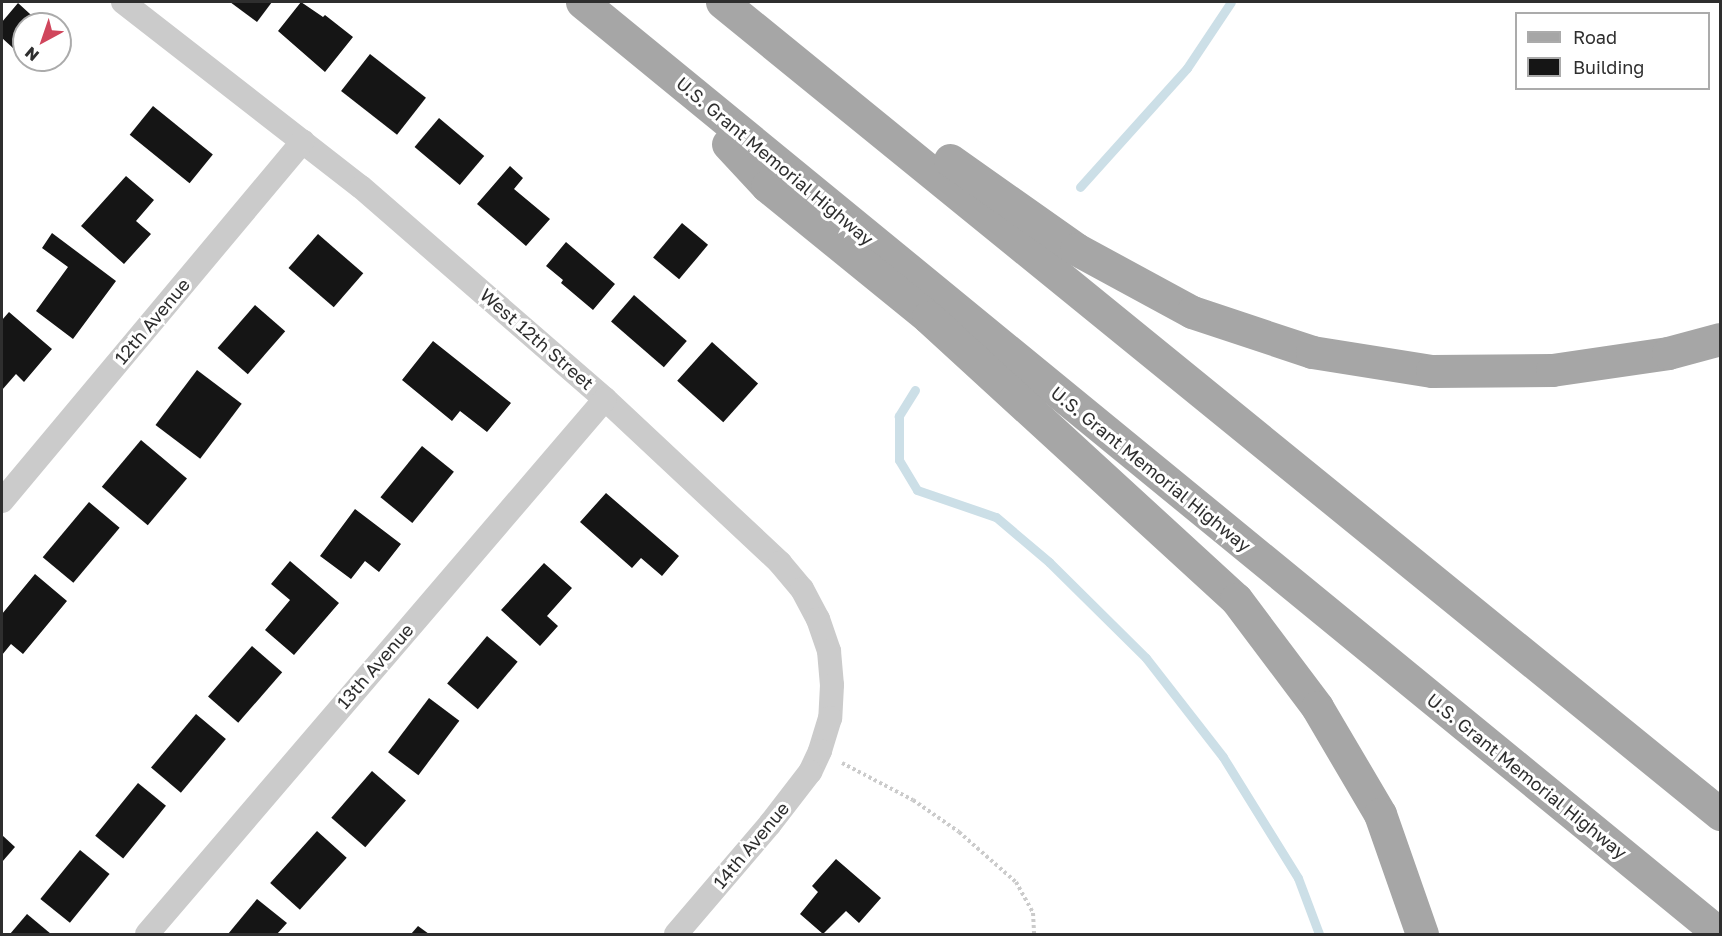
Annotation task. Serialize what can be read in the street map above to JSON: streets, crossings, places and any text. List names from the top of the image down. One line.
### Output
{"streets":{"main road":["U.S. Grant Memorial Highway"],"street":["12th Avenue","West 12th Street","13th Avenue","14th Avenue"]},"crossings":[["12th Avenue","West 12th Street"],["West 12th Street","13th Avenue"],["West 12th Street","14th Avenue"]],"legend":["Road","Building"],"north":"bottom left"}
